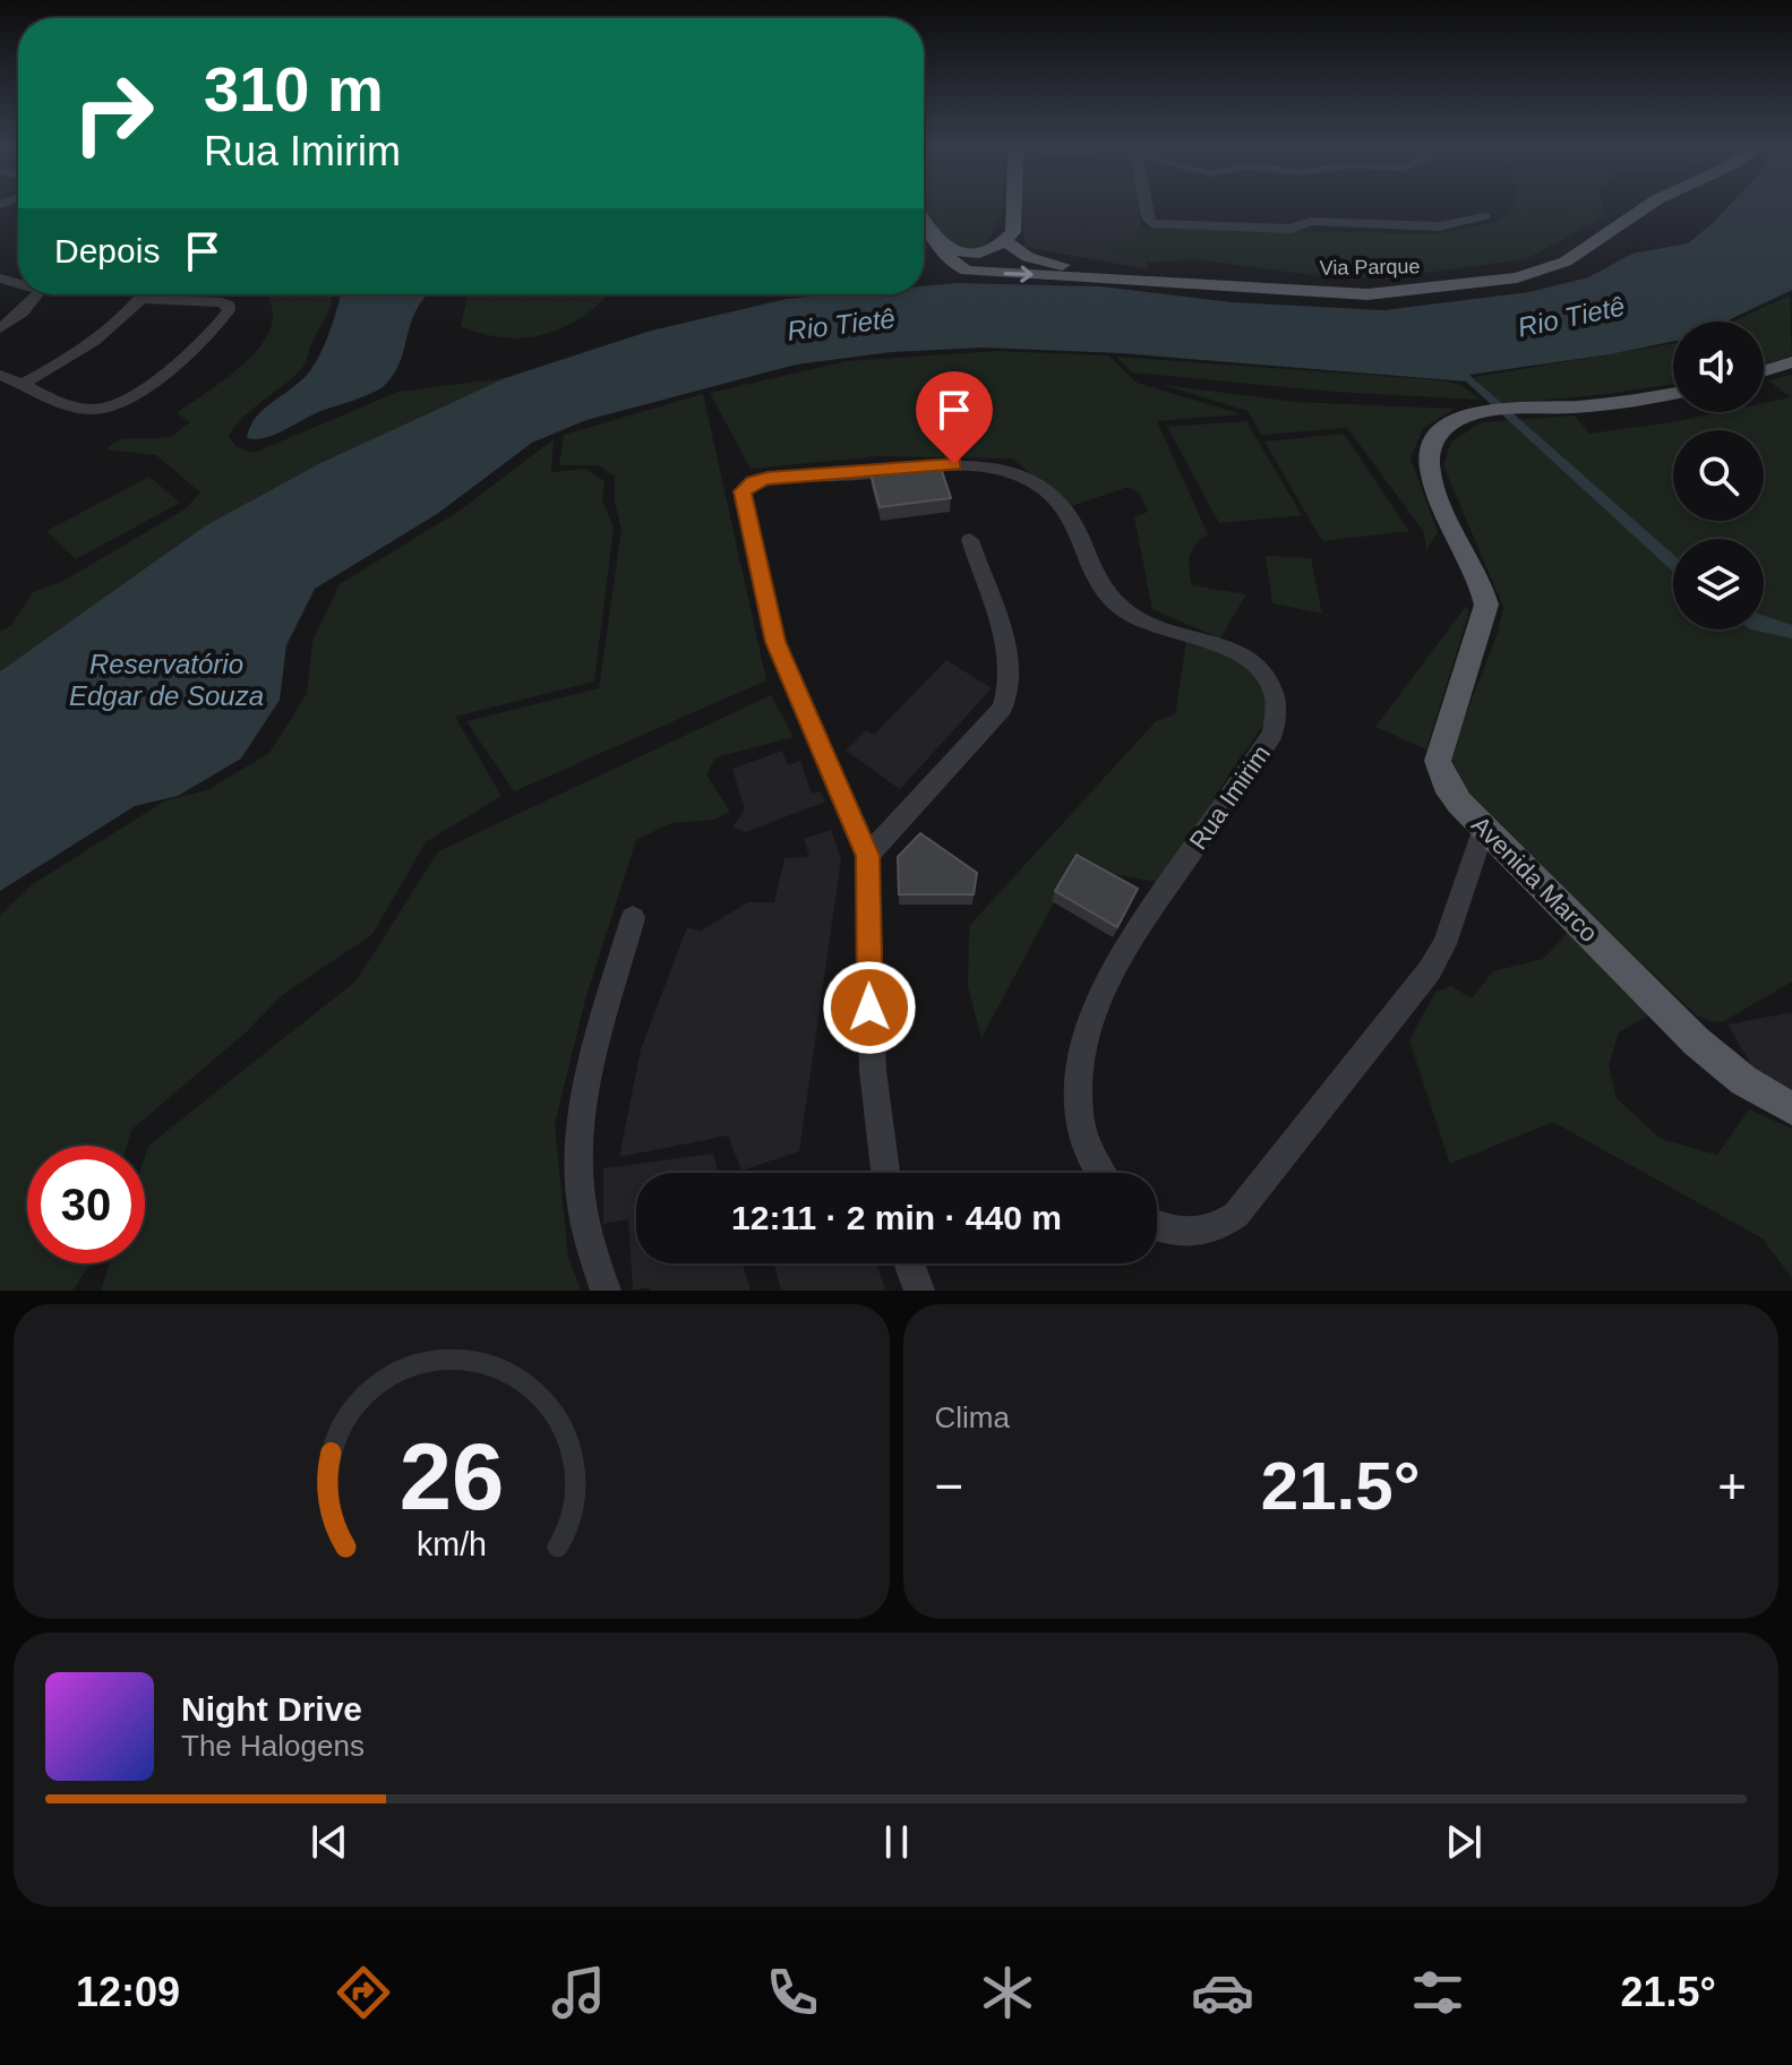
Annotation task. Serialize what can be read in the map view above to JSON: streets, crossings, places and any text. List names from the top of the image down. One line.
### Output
{"streets":{"main road":["Via Parque","Avenida Marco"],"street":["Rua Imirim"]},"water":["Rio Tietê","Reservatório Edgar de Souza"],"page":{"turn":["310 m","Rua Imirim"],"then":"Depois","limit":"30","trip":"12:11 · 2 min · 440 m","tile":"Clima","heat":["−","21.5°","+"],"song":["Night Drive","The Halogens"],"tabs":["12:09","21.5°"],"gauge":["26","km/h"]}}
